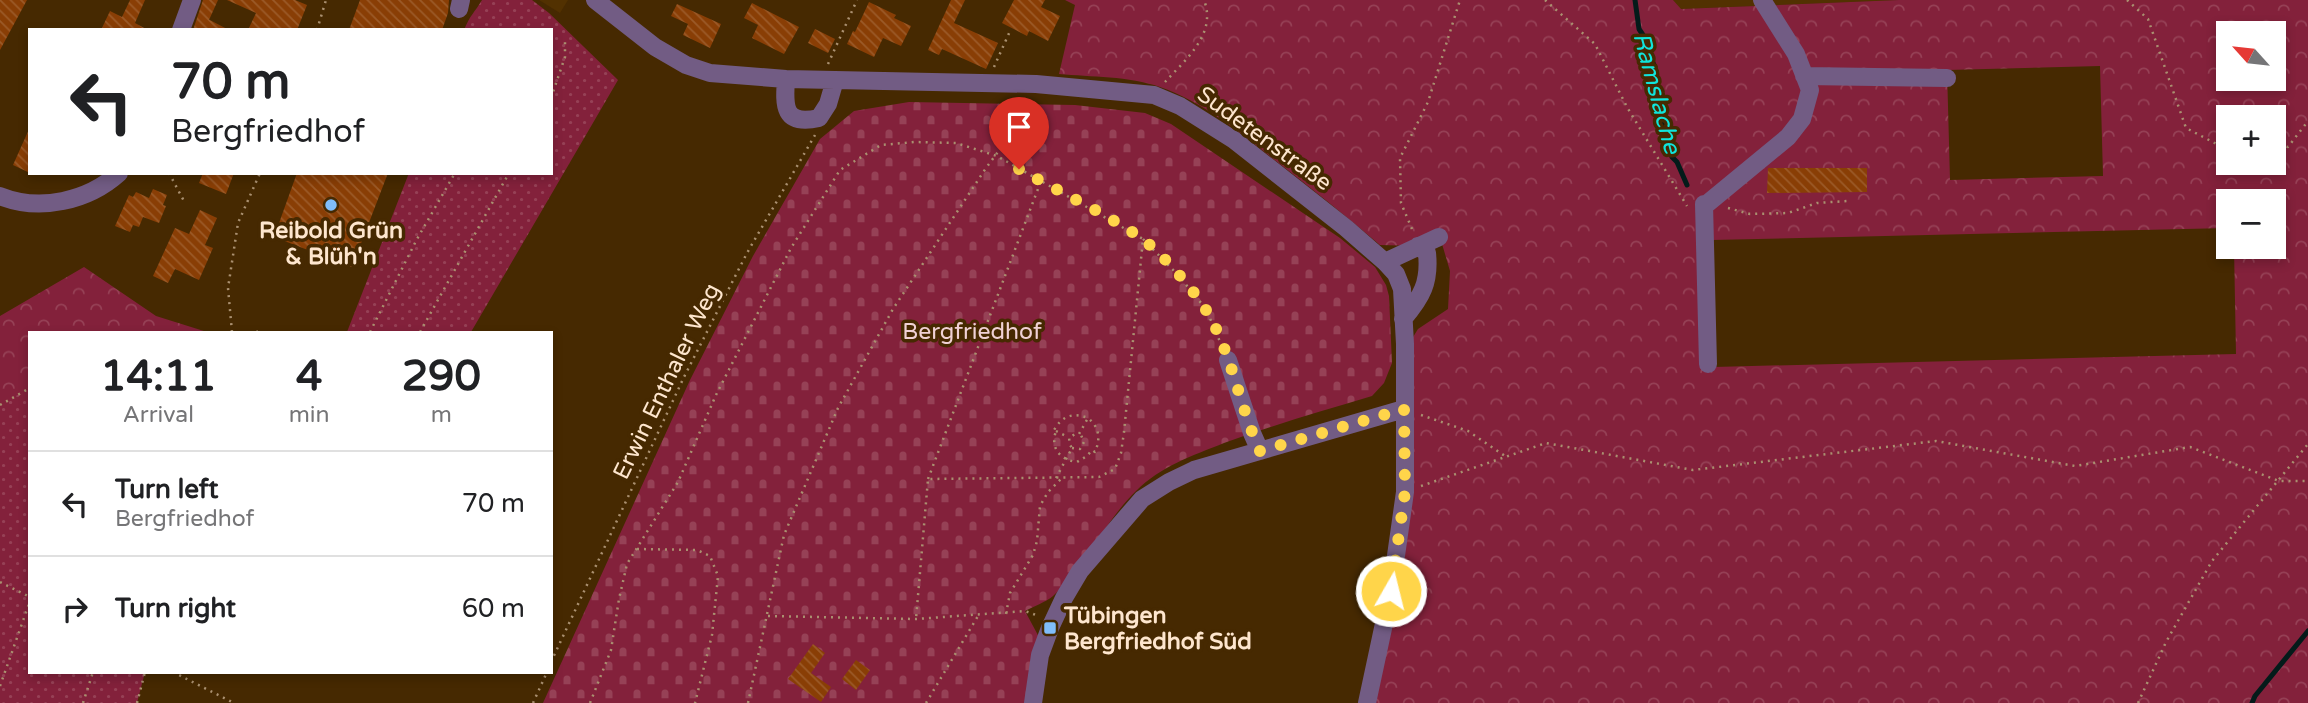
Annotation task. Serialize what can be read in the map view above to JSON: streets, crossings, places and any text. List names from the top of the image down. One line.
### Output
{"streets":{"street":["Sudetenstraße"],"path":["Erwin Enthaler Weg"]},"crossings":[["Sudetenstraße","Erwin Enthaler Weg"]],"water":["Ramslache"],"parks":["Bergfriedhof"],"places":{"other":["Reibold Grün & Blüh'n"],"transit":["Tübingen Bergfriedhof Süd"]},"north":"top left","page":{"map_buttons":["+","−"],"turn":["70 m","Bergfriedhof"],"eta":["14:11","Arrival","4","min","290","m"],"list":[{"name":"Turn left","note":"Bergfriedhof","value":"70 m"},{"name":"Turn right","value":"60 m"}]}}
